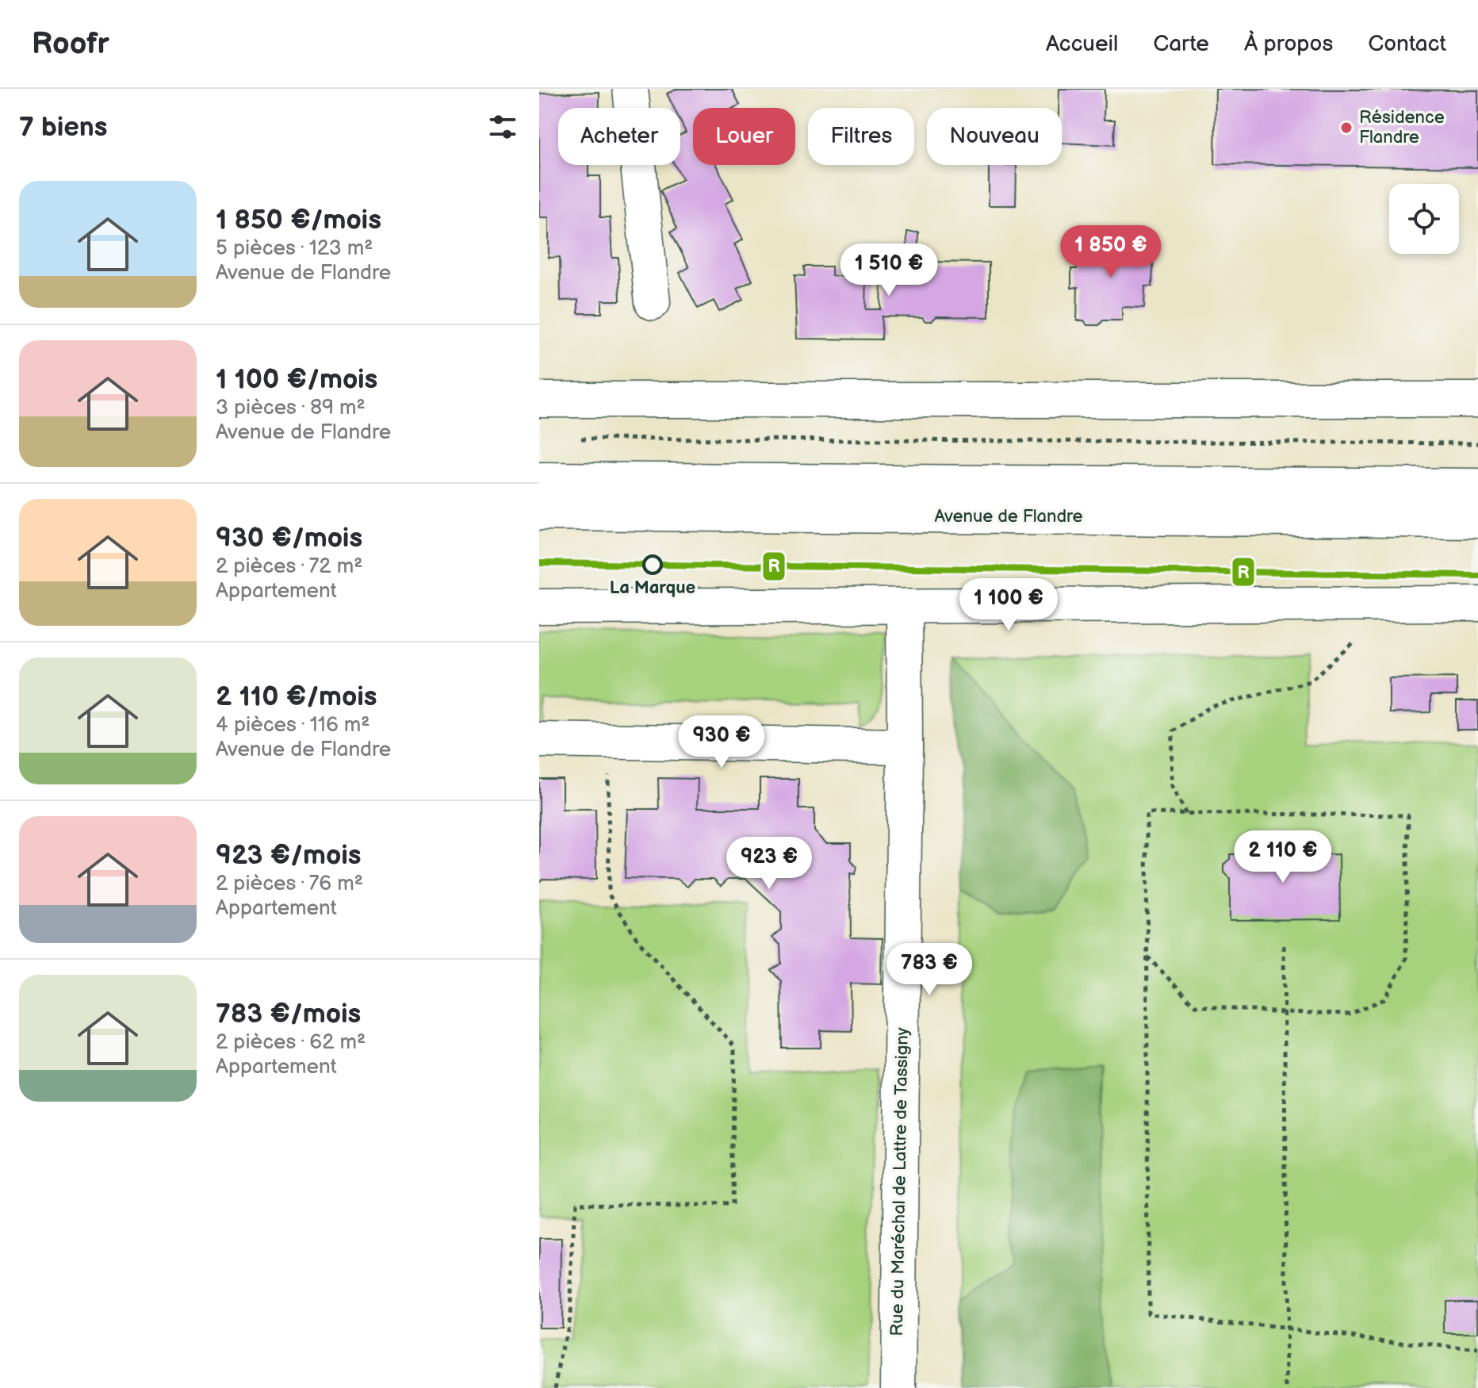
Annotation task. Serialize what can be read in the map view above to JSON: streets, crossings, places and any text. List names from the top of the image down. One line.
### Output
{"streets":{"street":["Avenue de Flandre","Rue du Maréchal de Lattre de Tassigny"]},"places":["Résidence Flandre","La Marque"],"lines":["transit line R"],"page":{"header":"Roofr","nav":["Accueil","Carte","À propos","Contact"],"heading":"7 biens","chip":["Acheter","Louer","Filtres","Nouveau"],"list":[{"name":"1 850 €/mois","note":"5 pièces · 123 m² · Avenue de Flandre"},{"name":"1 100 €/mois","note":"3 pièces · 89 m² · Avenue de Flandre"},{"name":"930 €/mois","note":"2 pièces · 72 m² · Appartement"},{"name":"2 110 €/mois","note":"4 pièces · 116 m² · Avenue de Flandre"},{"name":"923 €/mois","note":"2 pièces · 76 m² · Appartement"},{"name":"783 €/mois","note":"2 pièces · 62 m² · Appartement"}],"price":["1 850 €","1 510 €","1 100 €","930 €","2 110 €","923 €","783 €"]}}
